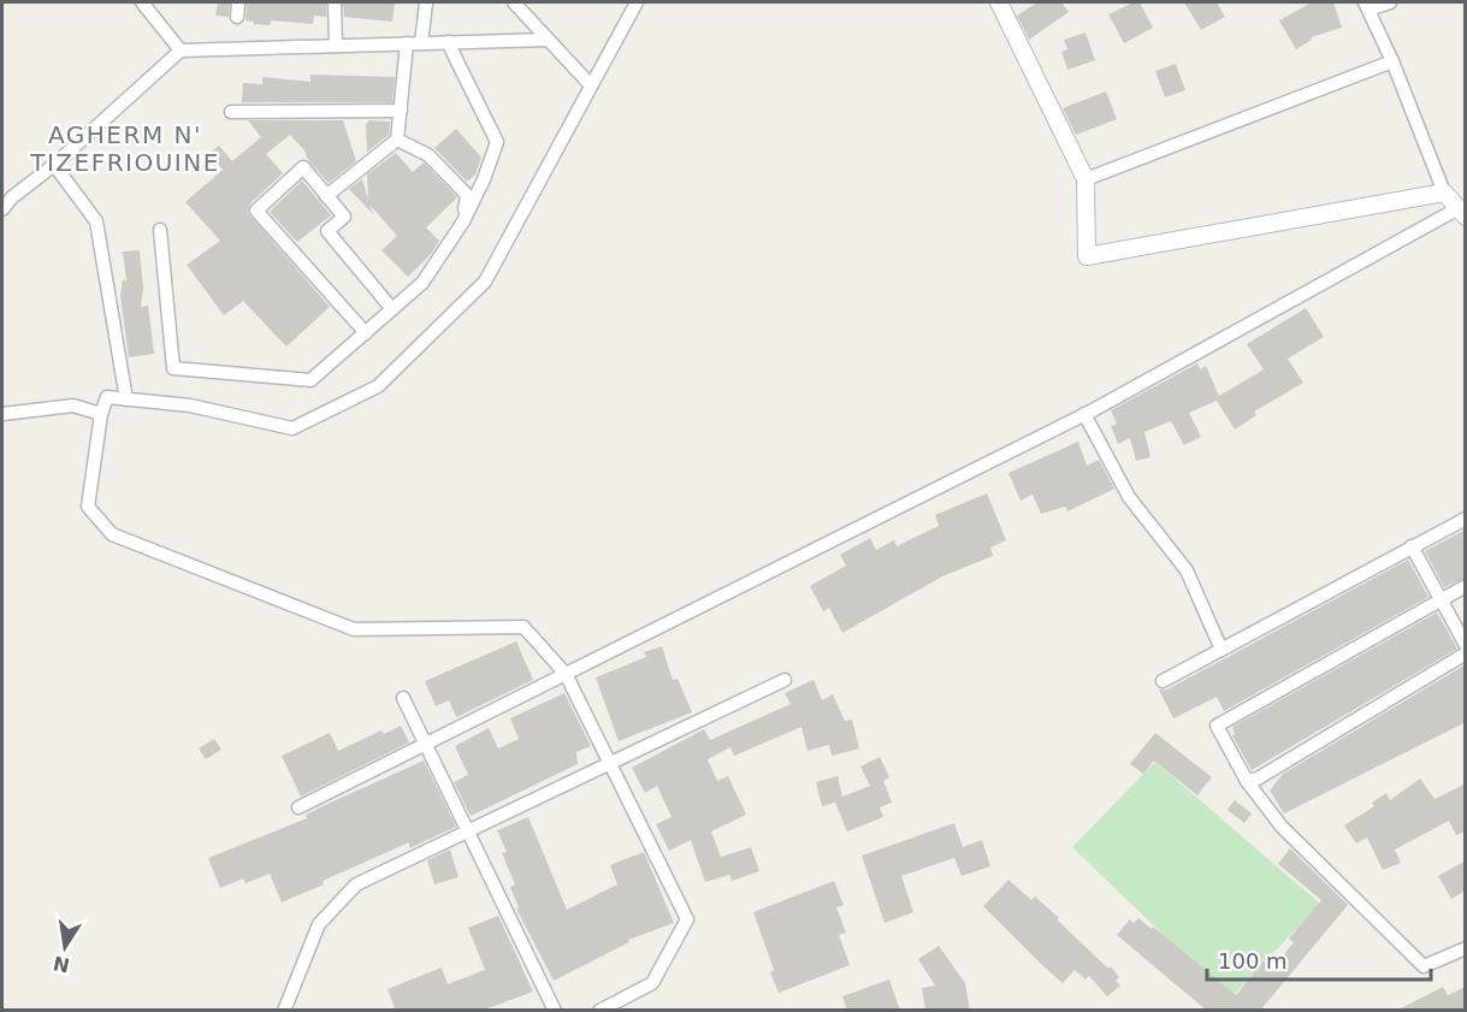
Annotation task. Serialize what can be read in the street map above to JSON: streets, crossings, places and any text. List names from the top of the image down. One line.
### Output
{"districts":["AGHERM N' TIZEFRIOUINE"],"scale_bar":"100 m","north":"bottom"}
